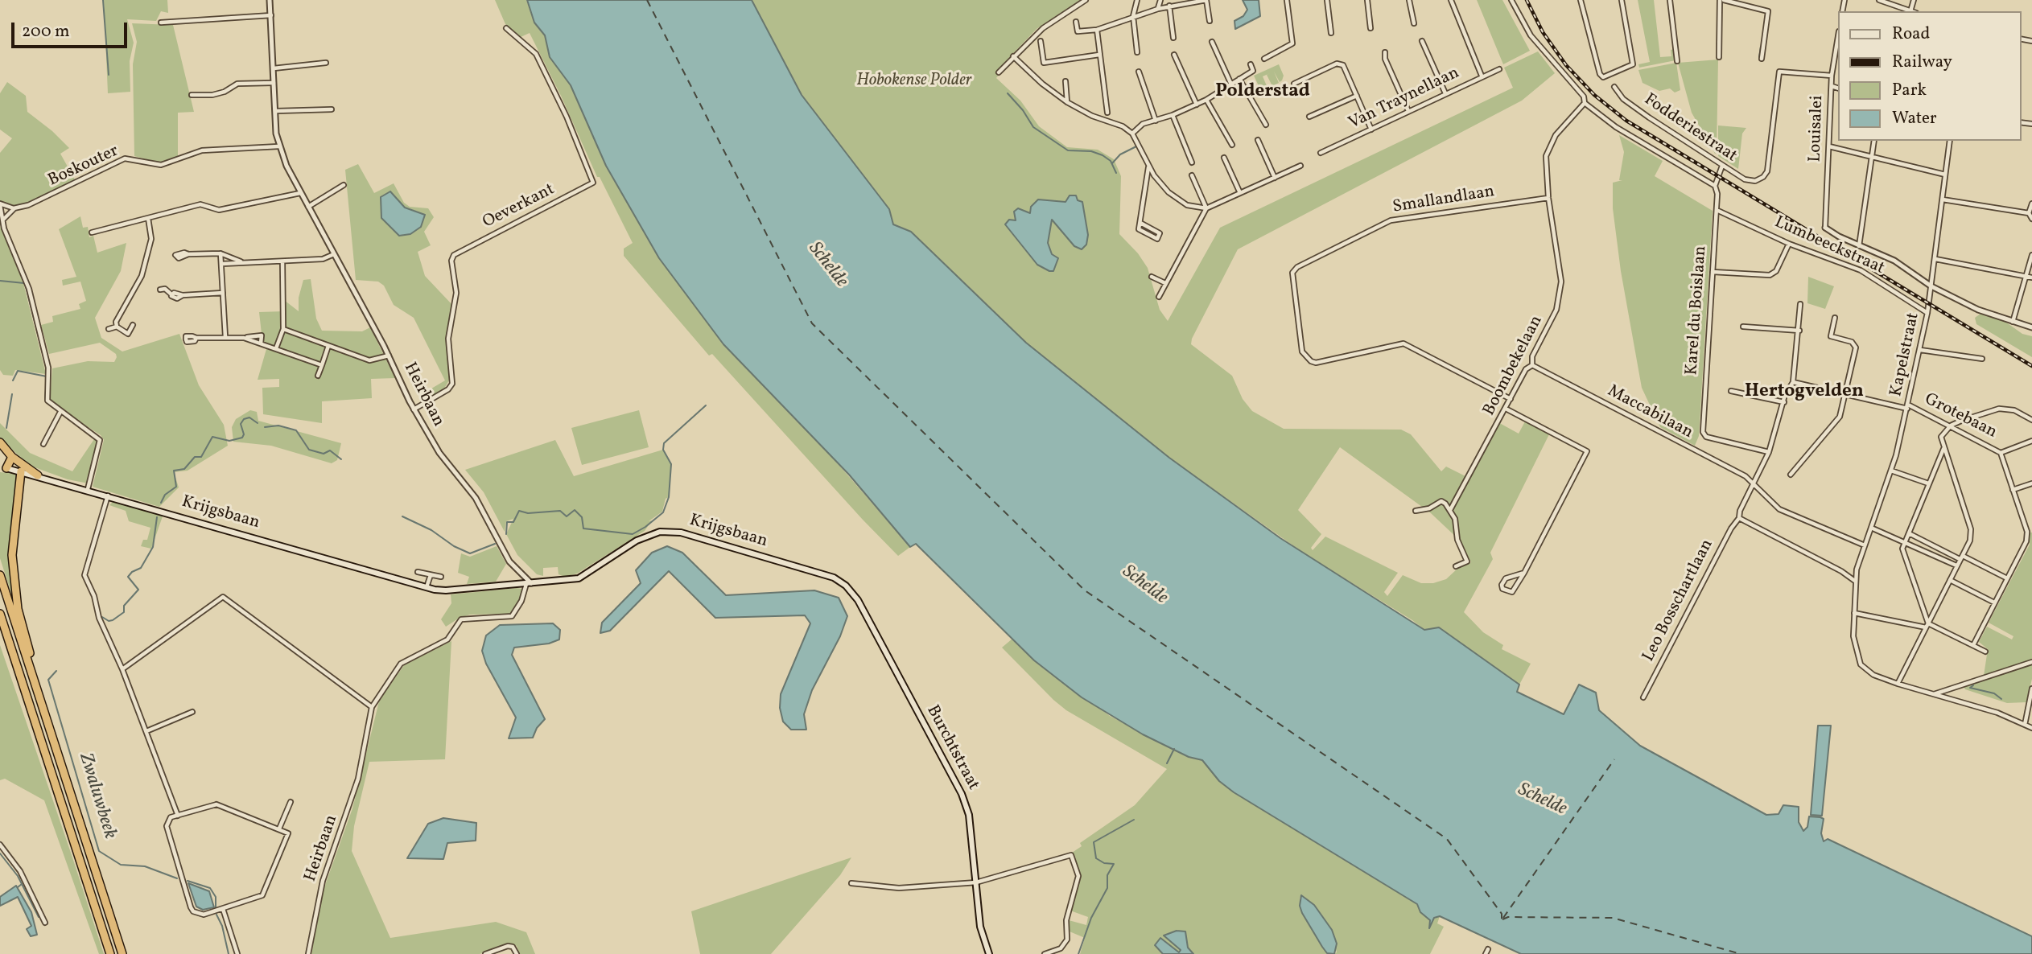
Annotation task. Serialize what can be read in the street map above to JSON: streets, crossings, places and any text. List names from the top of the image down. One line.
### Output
{"streets":{"main road":["Krijgsbaan","Burchtstraat"],"street":["Van Traynellaan","Fodderiestraat","Louisalei","Boskouter","Smallandlaan","Oeverkant","Lumbeeckstraat","Karel du Boislaan","Kapelstraat","Boombekelaan","Heirbaan","Maccabilaan","Grotebaan","Leo Bosschartlaan"]},"crossings":[["Fodderiestraat","Louisalei"],["Boskouter","Heirbaan"],["Smallandlaan","Boombekelaan"],["Oeverkant","Heirbaan"],["Lumbeeckstraat","Karel du Boislaan"],["Lumbeeckstraat","Kapelstraat"],["Karel du Boislaan","Leo Bosschartlaan"],["Kapelstraat","Maccabilaan"],["Kapelstraat","Grotebaan"],["Boombekelaan","Maccabilaan"],["Heirbaan","Krijgsbaan"],["Maccabilaan","Leo Bosschartlaan"],["Grotebaan","Leo Bosschartlaan"],["Krijgsbaan","Burchtstraat"]],"districts":["Polderstad","Hertogvelden"],"water":["Schelde","Zwaluwbeek"],"parks":["Hobokense Polder"],"legend":["Road","Railway","Park","Water"],"scale_bar":"200 m"}
